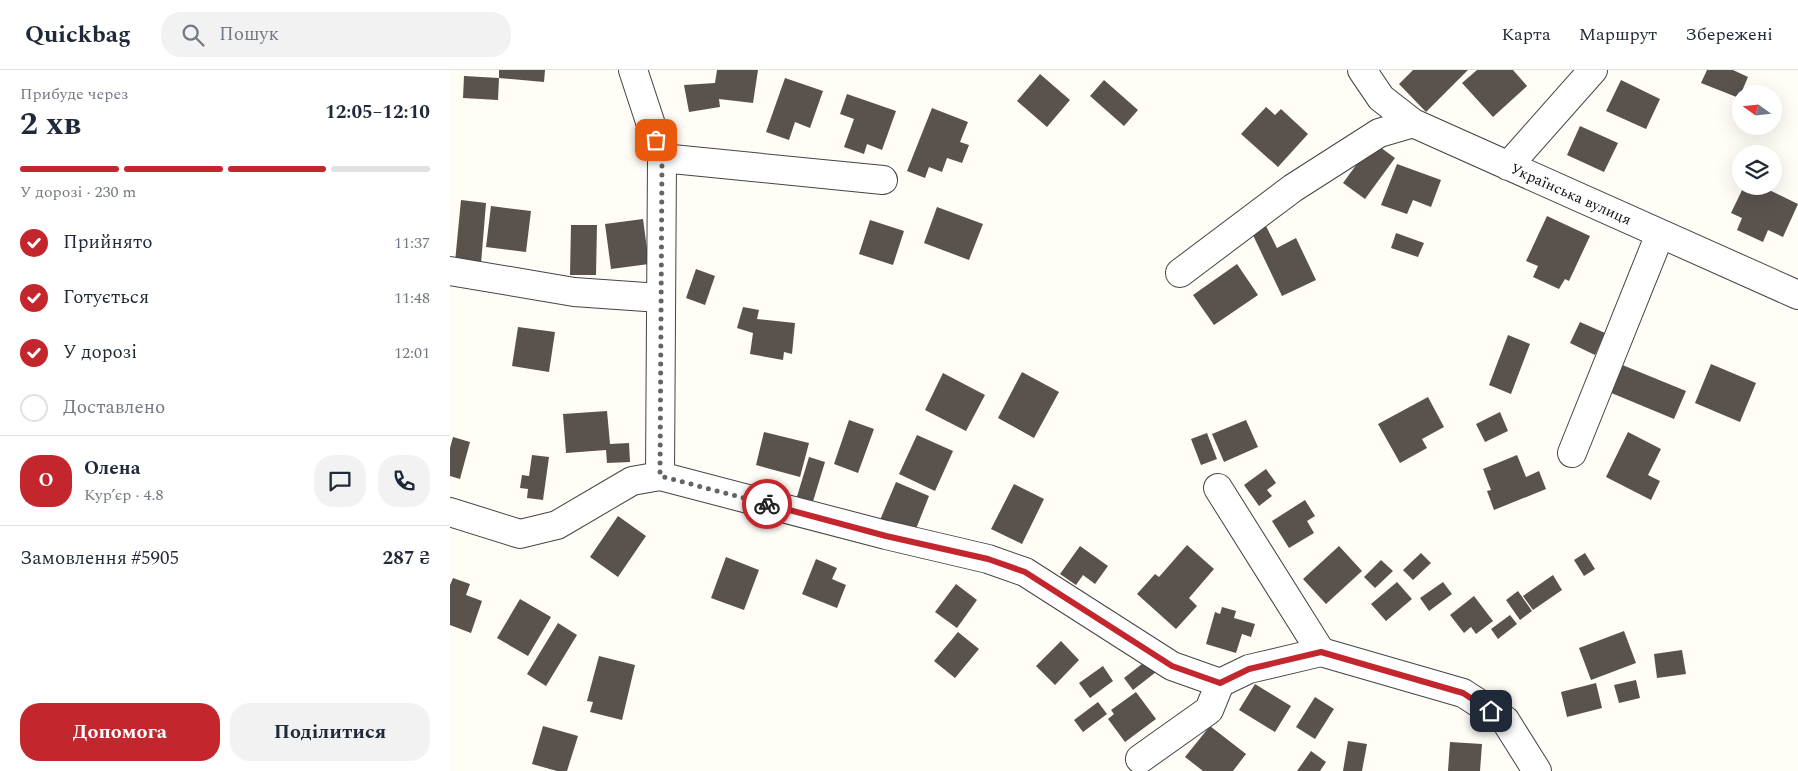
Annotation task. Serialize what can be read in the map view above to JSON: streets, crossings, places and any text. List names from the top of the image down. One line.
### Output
{"streets":{"street":["Українська вулиця"]},"north":"left","page":{"header":"Quickbag","search":"Пошук","nav":["Карта","Маршрут","Збережені"],"heading":["2 хв","Прибуде через","12:05–12:10"],"panel":["Олена","Кур’єр · 4.8","Замовлення #5905","287 ₴"],"bar":"У дорозі · 230 m","list":[["Прийнято","11:37"],["Готується","11:48"],["У дорозі","12:01"],"Доставлено"],"round":"О","buttons":["Допомога","Поділитися"]}}
